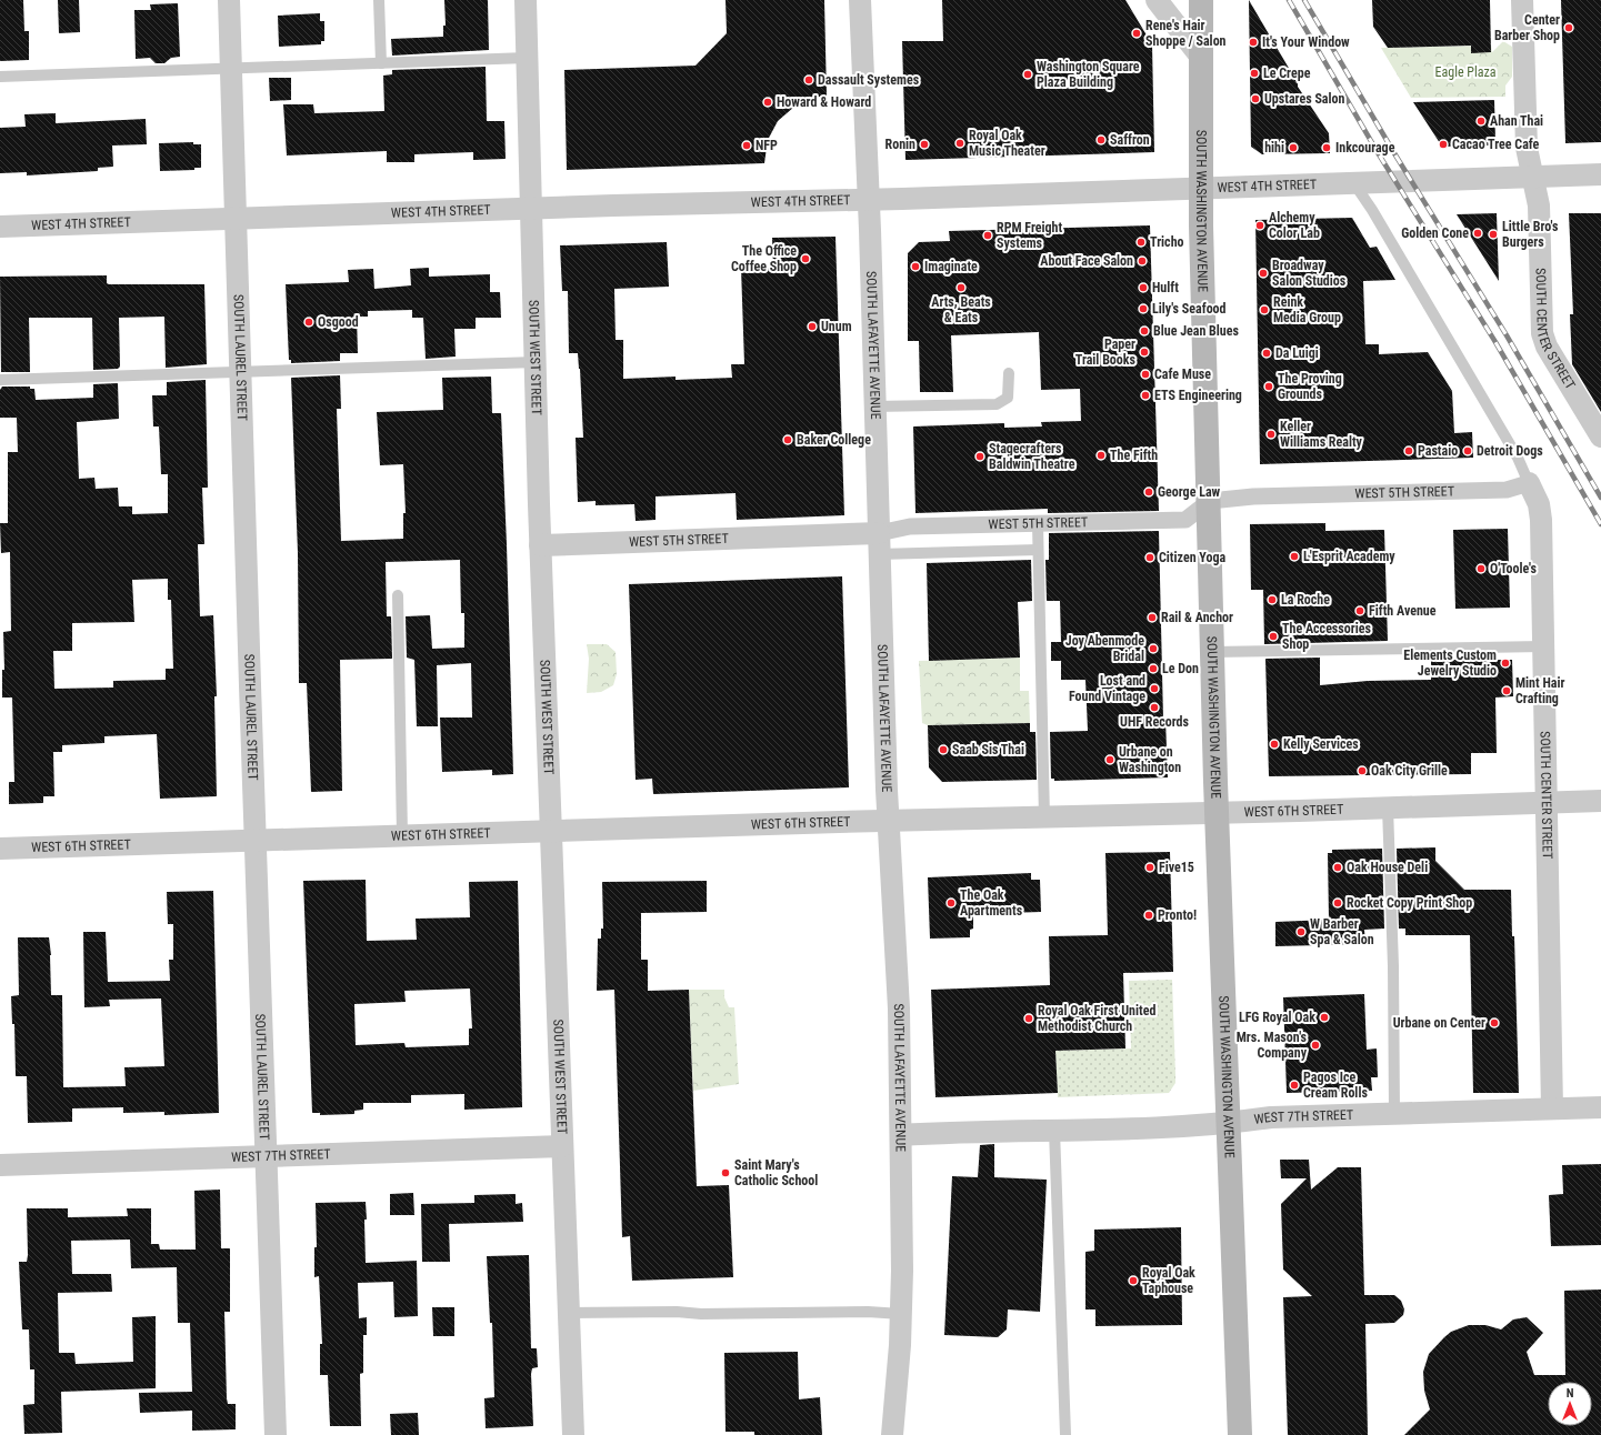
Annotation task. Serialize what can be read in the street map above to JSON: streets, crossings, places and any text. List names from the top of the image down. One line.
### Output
{"streets":{"main road":["SOUTH WASHINGTON AVENUE"],"street":["WEST 4TH STREET","SOUTH CENTER STREET","SOUTH LAFAYETTE AVENUE","SOUTH LAUREL STREET","SOUTH WEST STREET","WEST 5TH STREET","WEST 6TH STREET","WEST 7TH STREET"]},"crossings":[["WEST 4TH STREET","SOUTH WASHINGTON AVENUE"],["WEST 4TH STREET","SOUTH CENTER STREET"],["WEST 4TH STREET","SOUTH LAFAYETTE AVENUE"],["WEST 4TH STREET","SOUTH LAUREL STREET"],["WEST 4TH STREET","SOUTH WEST STREET"],["SOUTH WASHINGTON AVENUE","WEST 5TH STREET"],["SOUTH WASHINGTON AVENUE","WEST 6TH STREET"],["SOUTH WASHINGTON AVENUE","WEST 7TH STREET"],["SOUTH CENTER STREET","WEST 5TH STREET"],["SOUTH CENTER STREET","WEST 6TH STREET"],["SOUTH CENTER STREET","WEST 7TH STREET"],["SOUTH LAFAYETTE AVENUE","WEST 5TH STREET"],["SOUTH LAFAYETTE AVENUE","WEST 6TH STREET"],["SOUTH LAFAYETTE AVENUE","WEST 7TH STREET"],["SOUTH LAUREL STREET","WEST 6TH STREET"],["SOUTH LAUREL STREET","WEST 7TH STREET"],["SOUTH WEST STREET","WEST 5TH STREET"],["SOUTH WEST STREET","WEST 6TH STREET"],["SOUTH WEST STREET","WEST 7TH STREET"]],"parks":["Eagle Plaza"],"places":["Center Barber Shop","Rene's Hair Shoppe / Salon","It's Your Window","Le Crepe","Washington Square Plaza Building","Dassault Systemes","Upstares Salon","Howard & Howard","Ahan Thai","Saffron","Royal Oak Music Theater","Ronin","Cacao Tree Cafe","NFP","hihi","Inkcourage","Alchemy Color Lab","Golden Cone","Little Bro's Burgers","RPM Freight Systems","Tricho","The Office Coffee Shop","About Face Salon","Imaginate","Broadway Salon Studios","Arts, Beats & Eats","Hulft","Lily's Seafood","Reink Media Group","Osgood","Unum","Blue Jean Blues","Paper Trail Books","Da Luigi","Cafe Muse","The Proving Grounds","ETS Engineering","Keller Williams Realty","Baker College","Pastaio","Detroit Dogs","The Fifth","Stagecrafters Baldwin Theatre","George Law","L'Esprit Academy","Citizen Yoga","O'Toole's","La Roche","Fifth Avenue","Rail & Anchor","The Accessories Shop","Joy Abenmode Bridal","Elements Custom Jewelry Studio","Le Don","Lost and Found Vintage","Mint Hair Crafting","UHF Records","Kelly Services","Saab Sis Thai","Urbane on Washington","Oak City Grille","Five15","Oak House Deli","The Oak Apartments","Rocket Copy Print Shop","Pronto!","W Barber Spa & Salon","LFG Royal Oak","Royal Oak First United Methodist Church","Urbane on Center","Mrs. Mason's Company","Pagos Ice Cream Rolls","Saint Mary's Catholic School","Royal Oak Taphouse"],"north":"top"}
